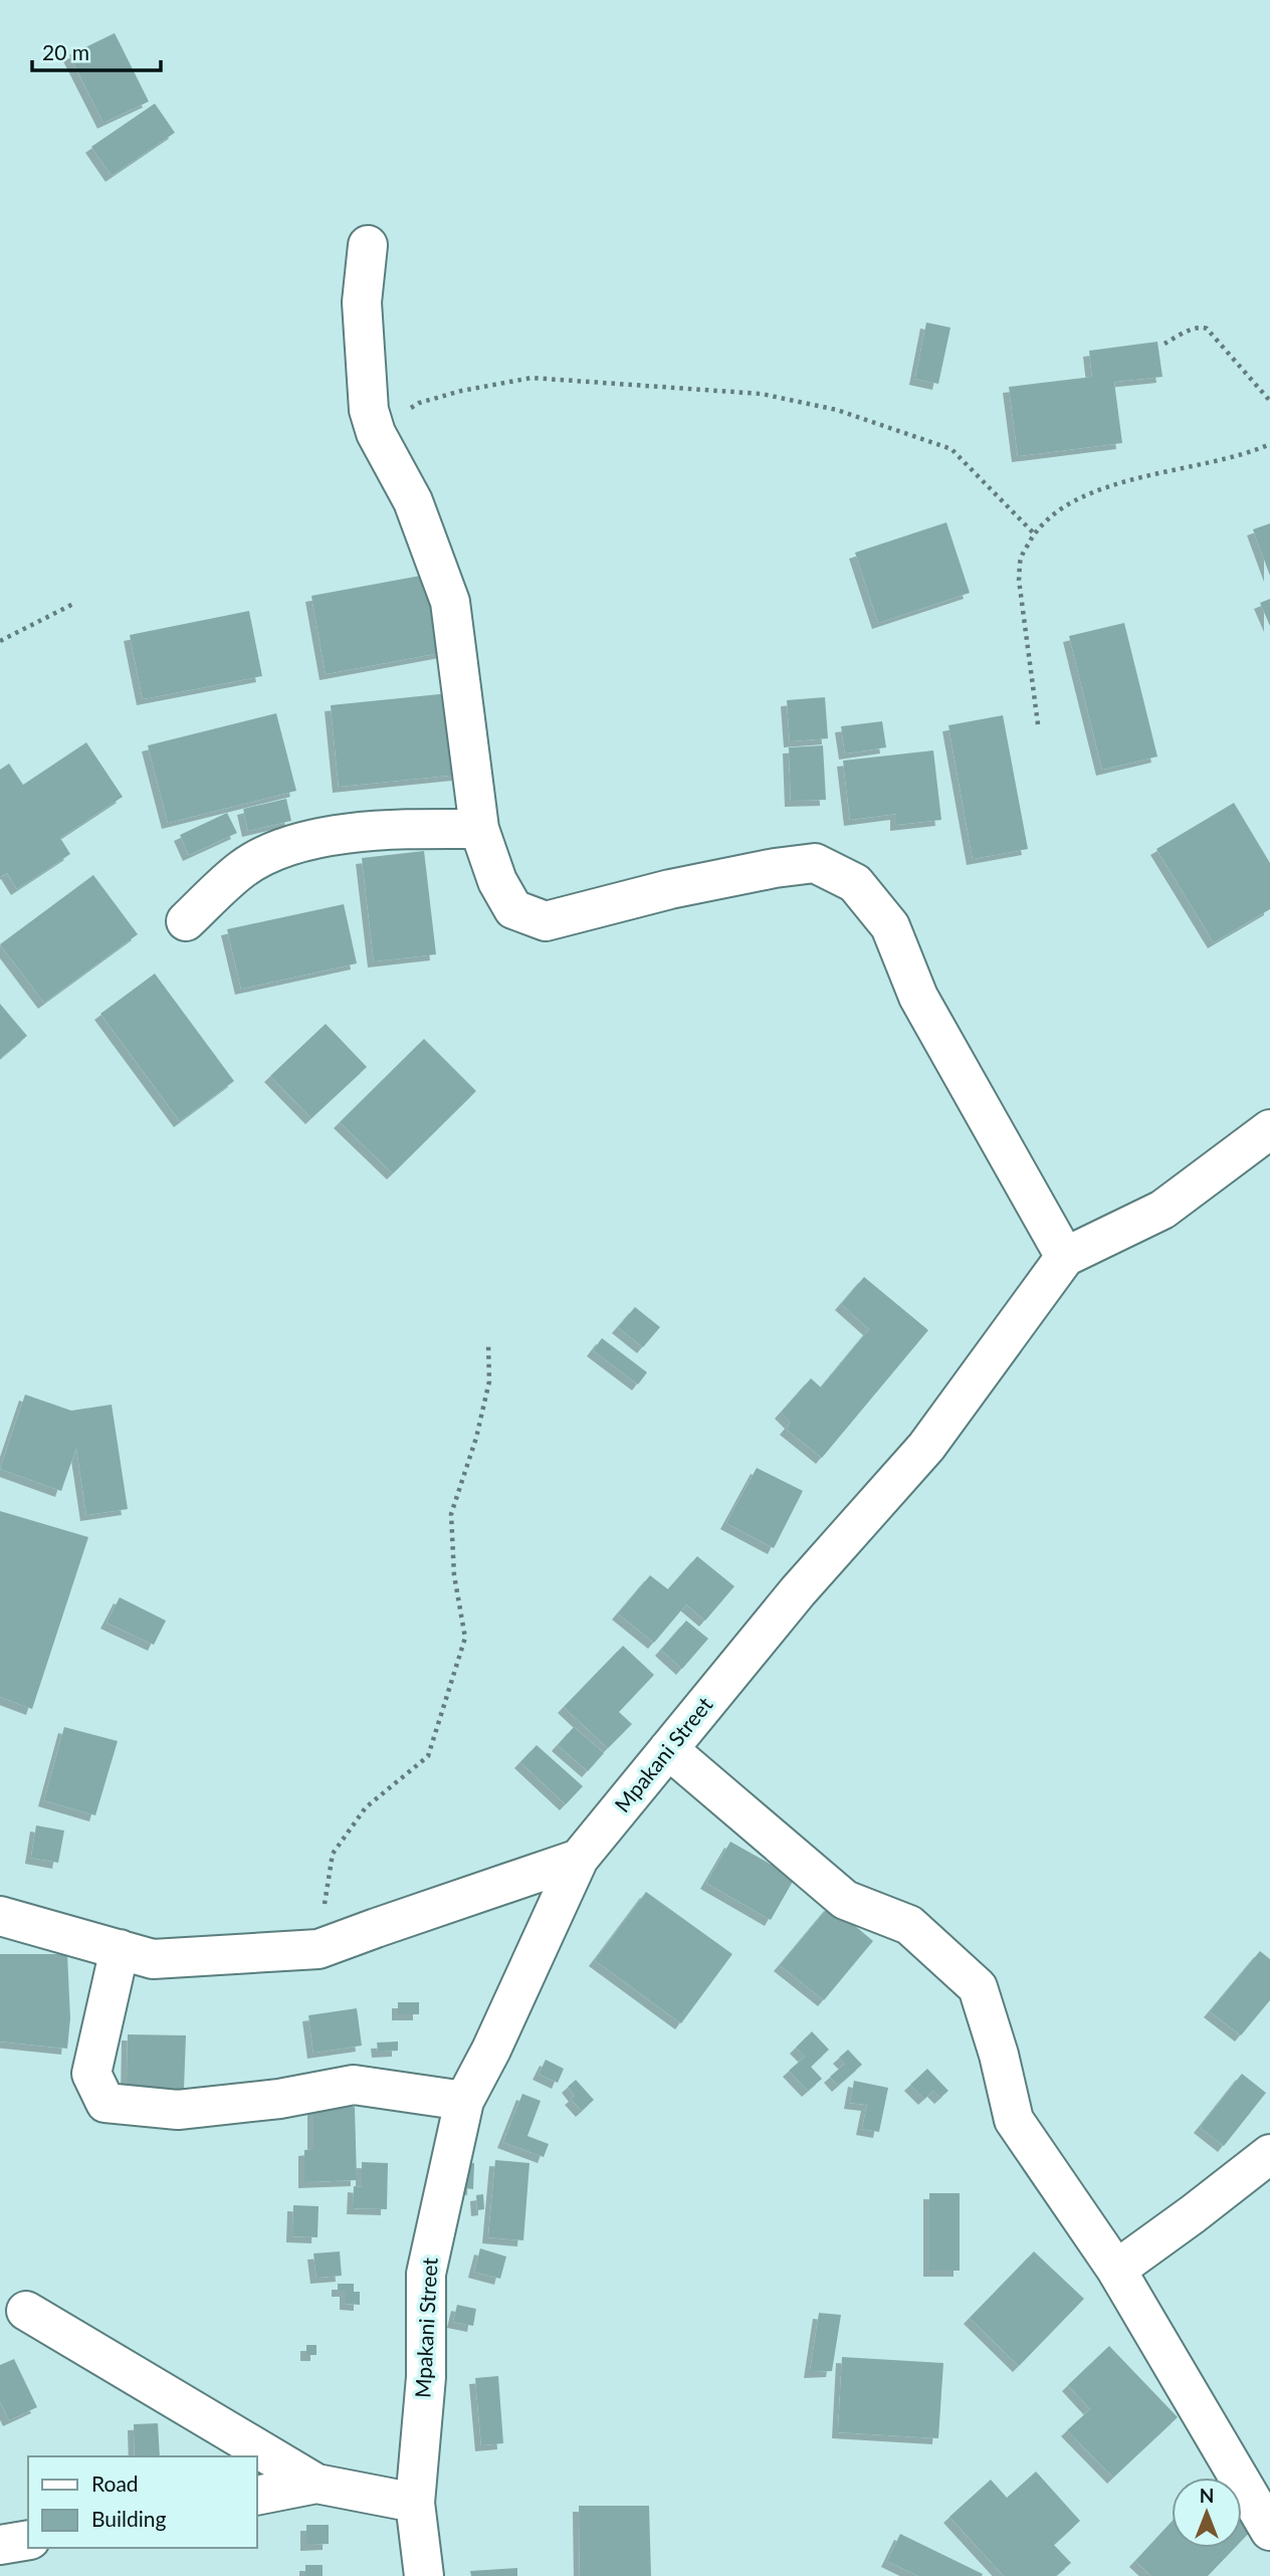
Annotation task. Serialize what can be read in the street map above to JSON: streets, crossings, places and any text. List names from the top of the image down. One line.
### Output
{"streets":{"street":["Mpakani Street"]},"legend":["Road","Building"],"scale_bar":"20 m","north":"top"}
